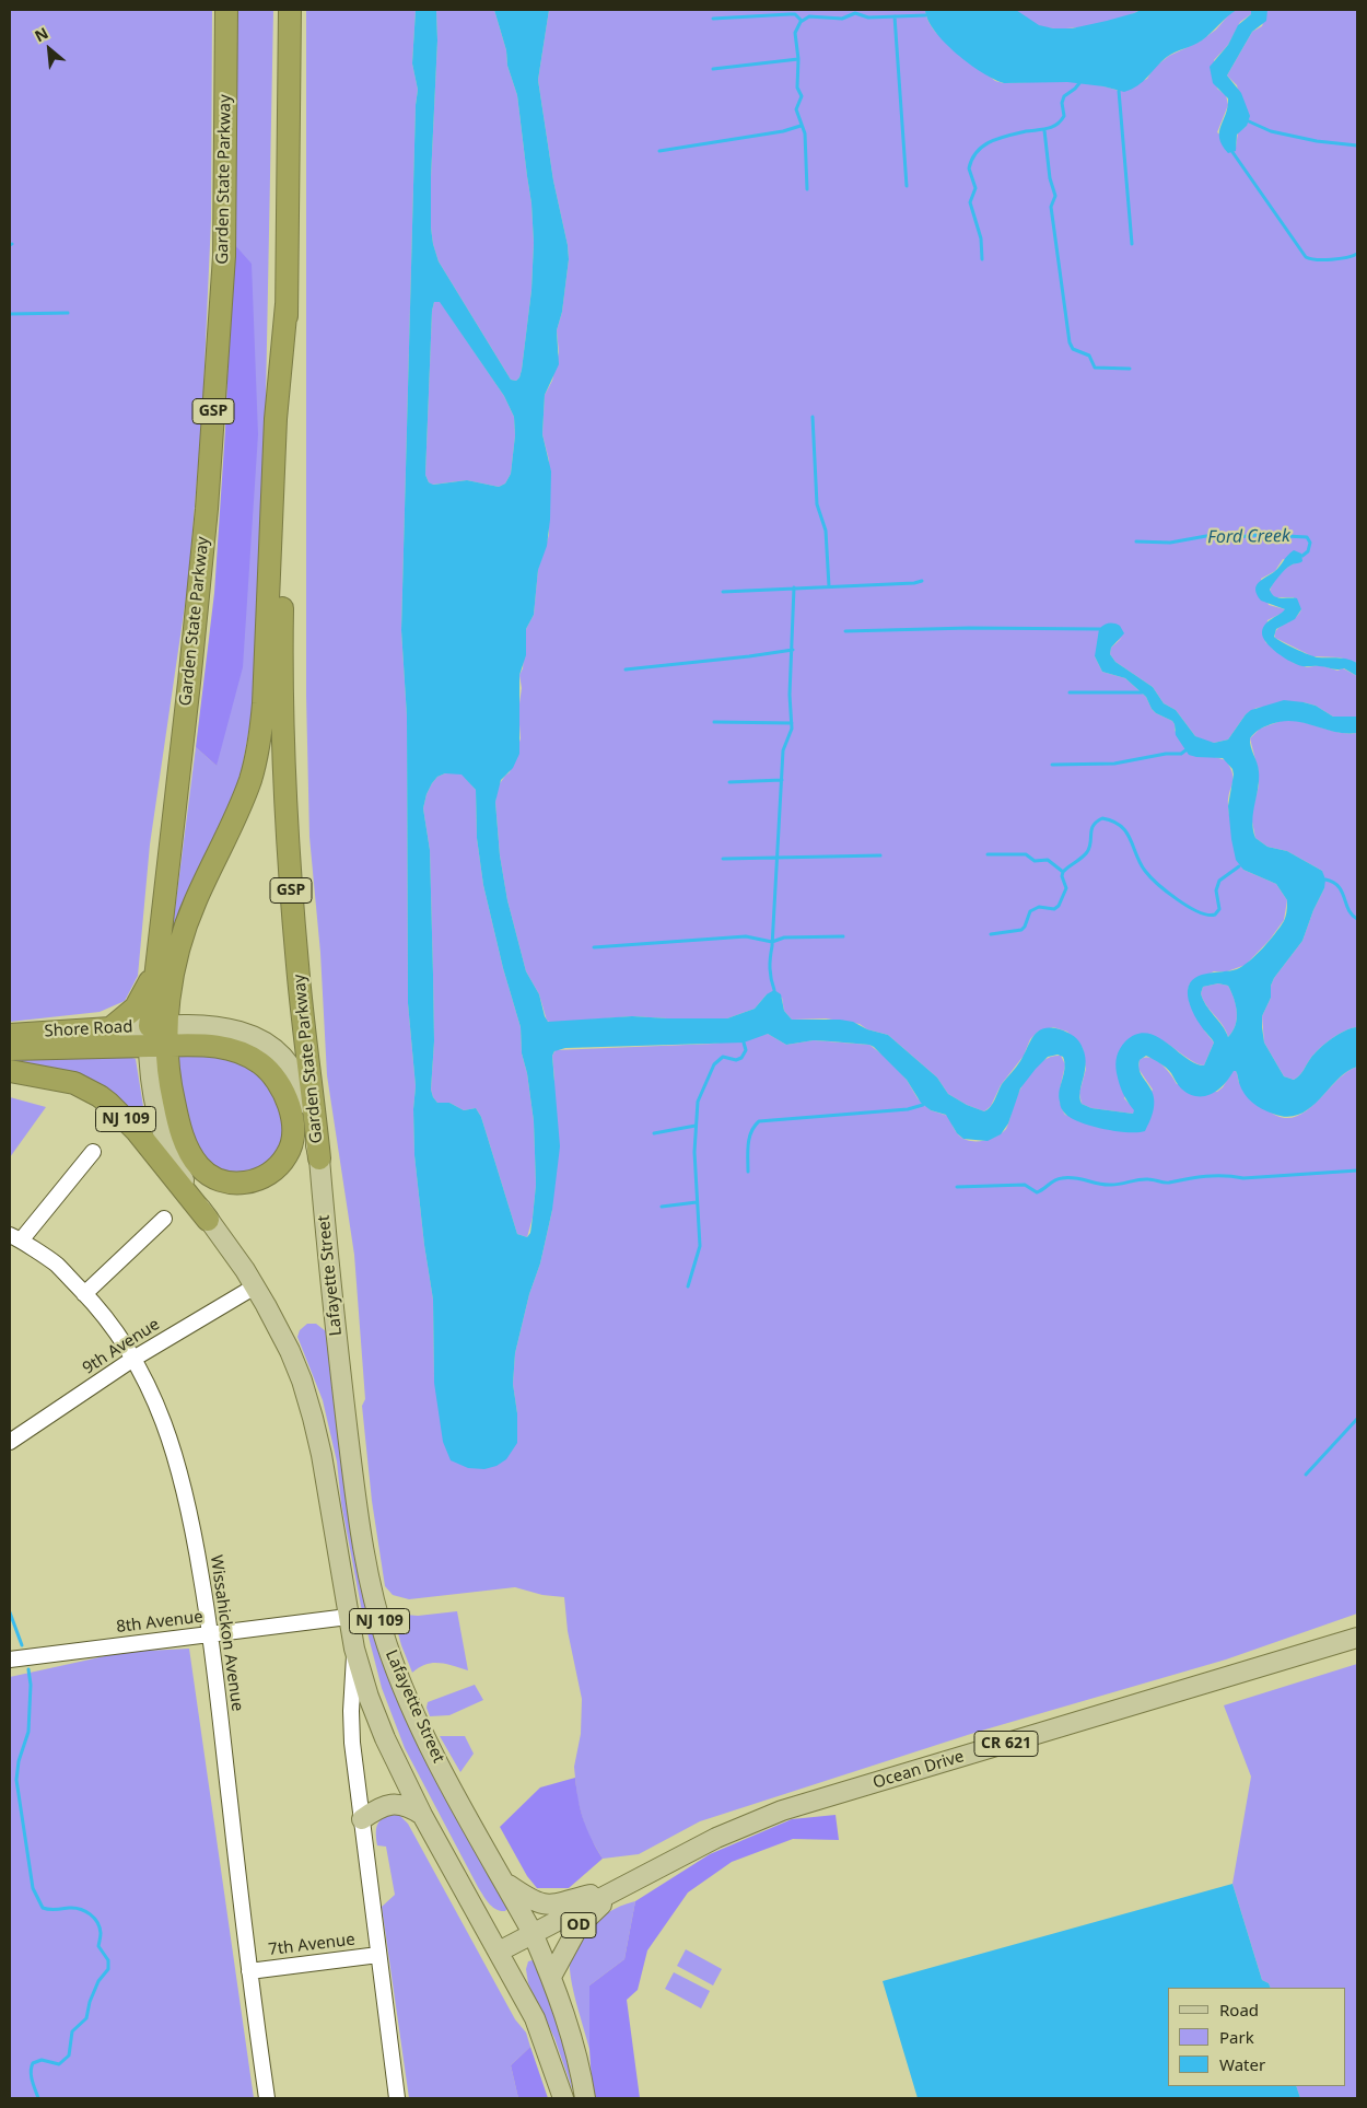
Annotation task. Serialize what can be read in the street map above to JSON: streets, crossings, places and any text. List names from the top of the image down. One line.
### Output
{"streets":{"highway":["Garden State Parkway","GSP","Shore Road","NJ 109"],"main road":["Lafayette Street","CR 621","Ocean Drive","OD"],"street":["9th Avenue","8th Avenue","Wissahickon Avenue","7th Avenue"]},"crossings":[["Garden State Parkway","Shore Road"],["Garden State Parkway","NJ 109"],["Garden State Parkway","Lafayette Street"],["Shore Road","NJ 109"],["NJ 109","Lafayette Street"],["Lafayette Street","9th Avenue"],["Lafayette Street","8th Avenue"],["Lafayette Street","Ocean Drive"],["Lafayette Street","OD"],["9th Avenue","Wissahickon Avenue"],["8th Avenue","Wissahickon Avenue"],["Wissahickon Avenue","7th Avenue"],["Ocean Drive","OD"]],"water":["Ford Creek"],"legend":["Road","Park","Water"],"north":"top left"}
